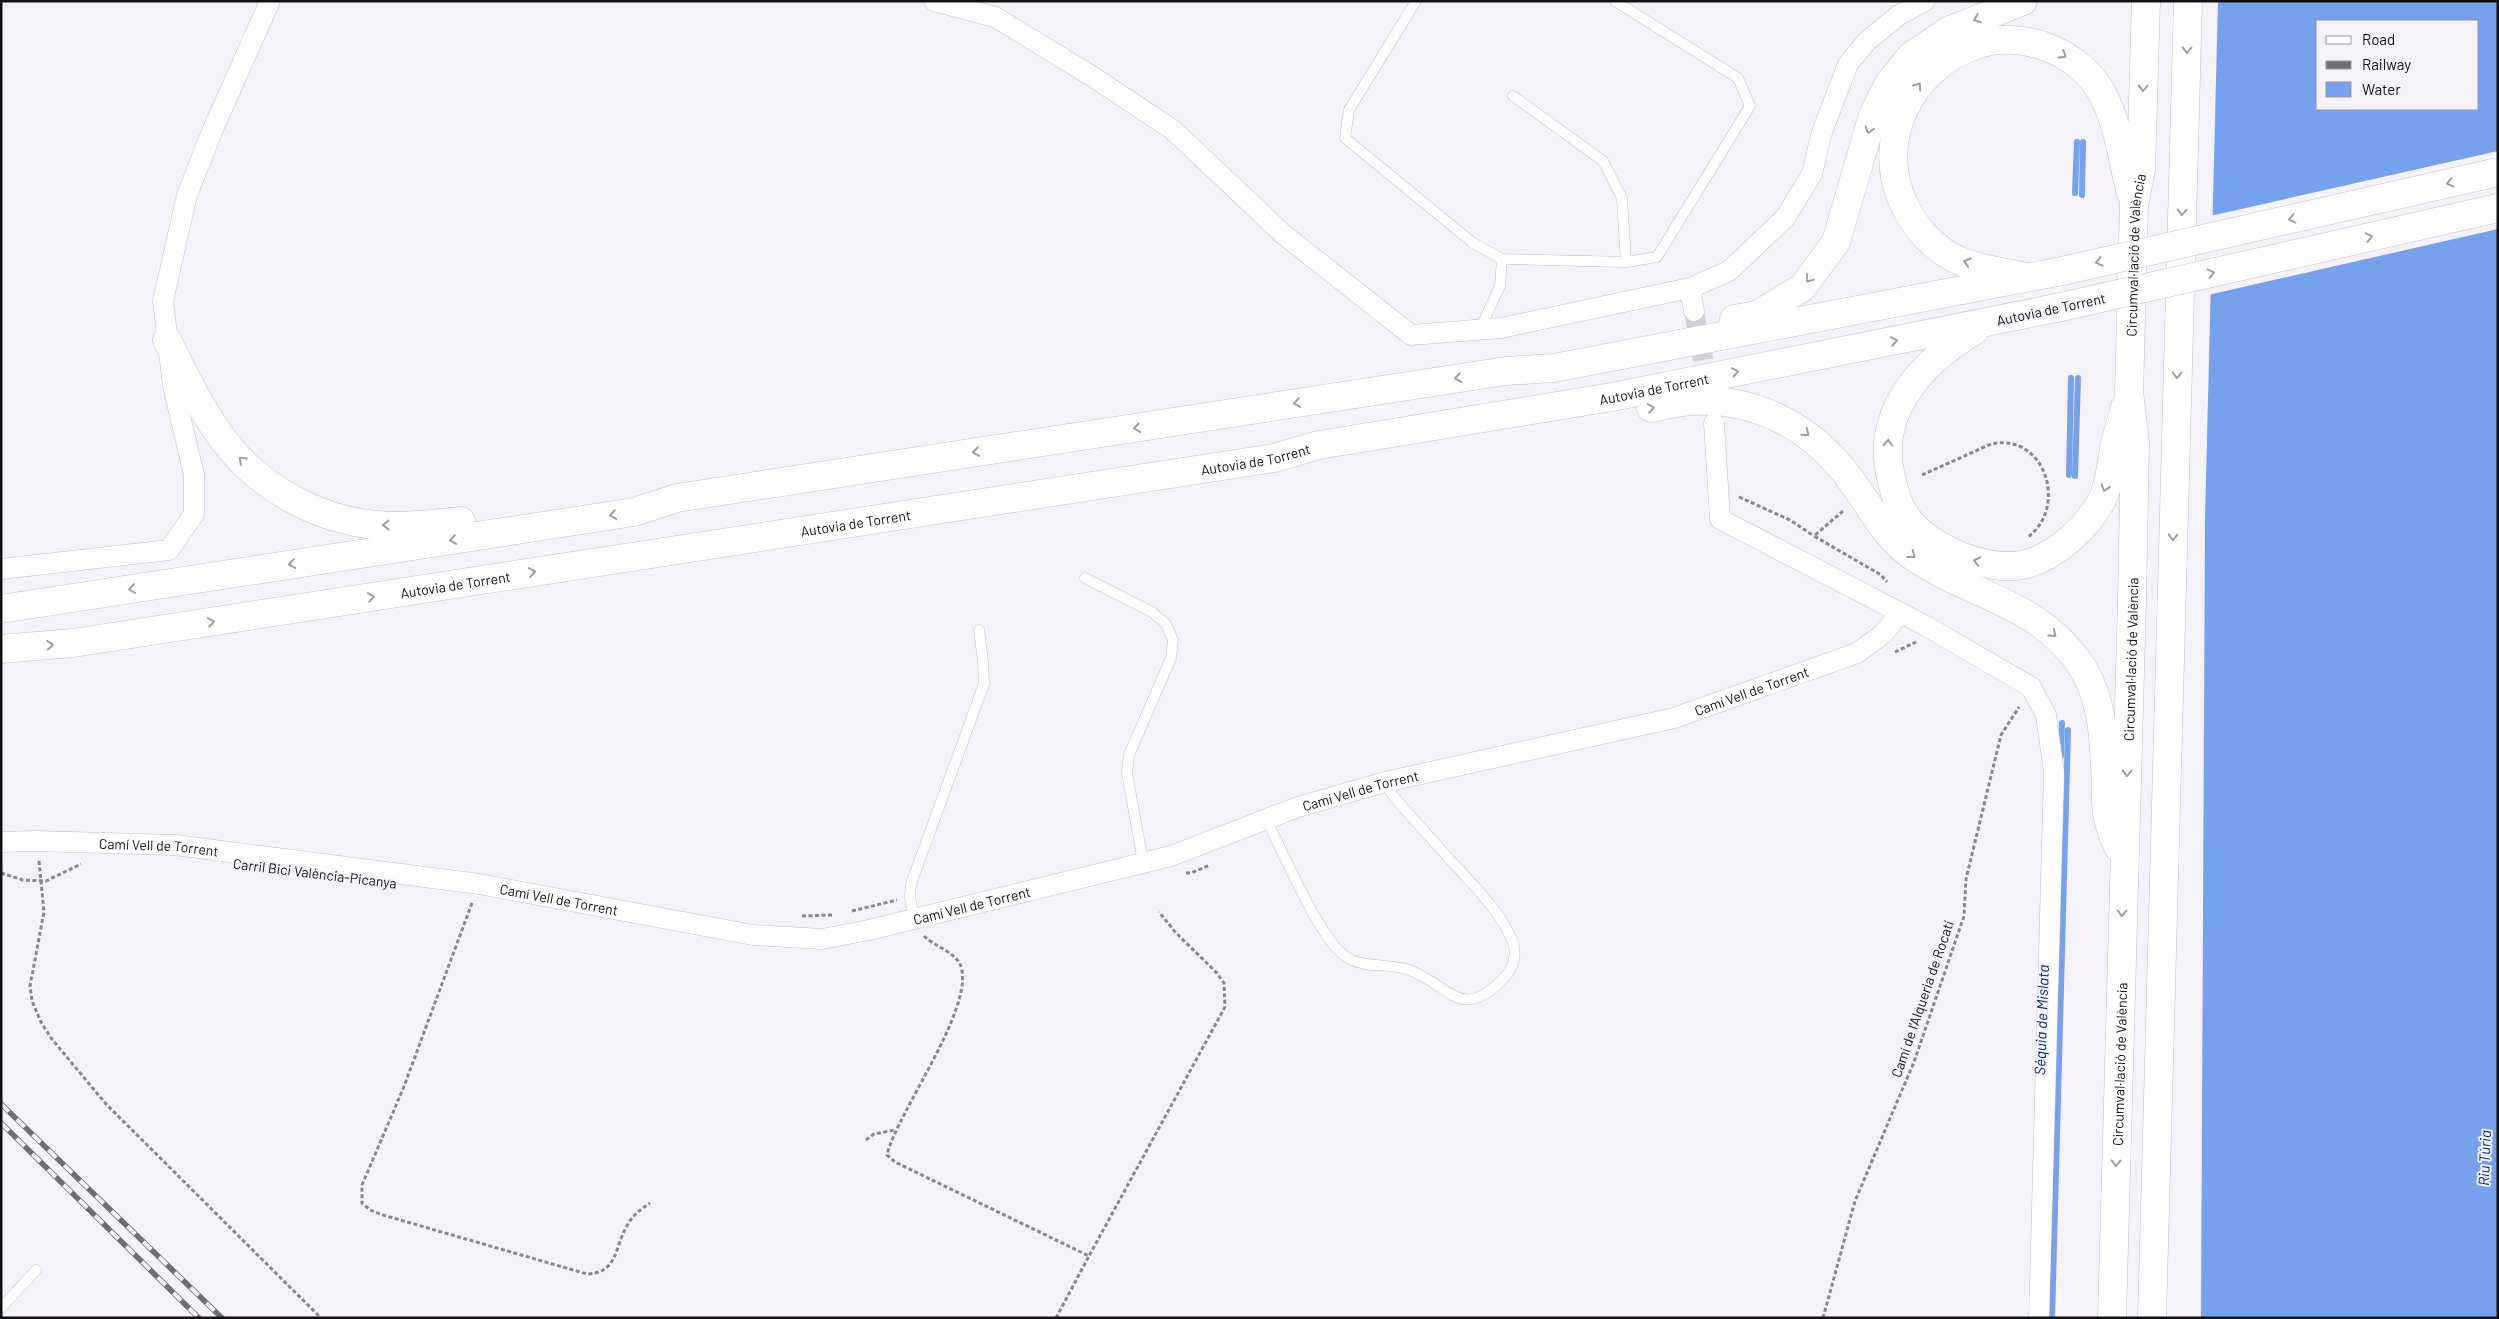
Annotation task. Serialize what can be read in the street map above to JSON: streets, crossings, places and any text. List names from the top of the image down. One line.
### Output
{"streets":{"highway":["Circumval·lació de València","Autovia de Torrent"],"street":["Camí Vell de Torrent"],"path":["Camí de l'Alqueria de Rocatí"]},"water":["Séquia de Mislata","Riu Túria"],"legend":["Road","Railway","Water"]}
